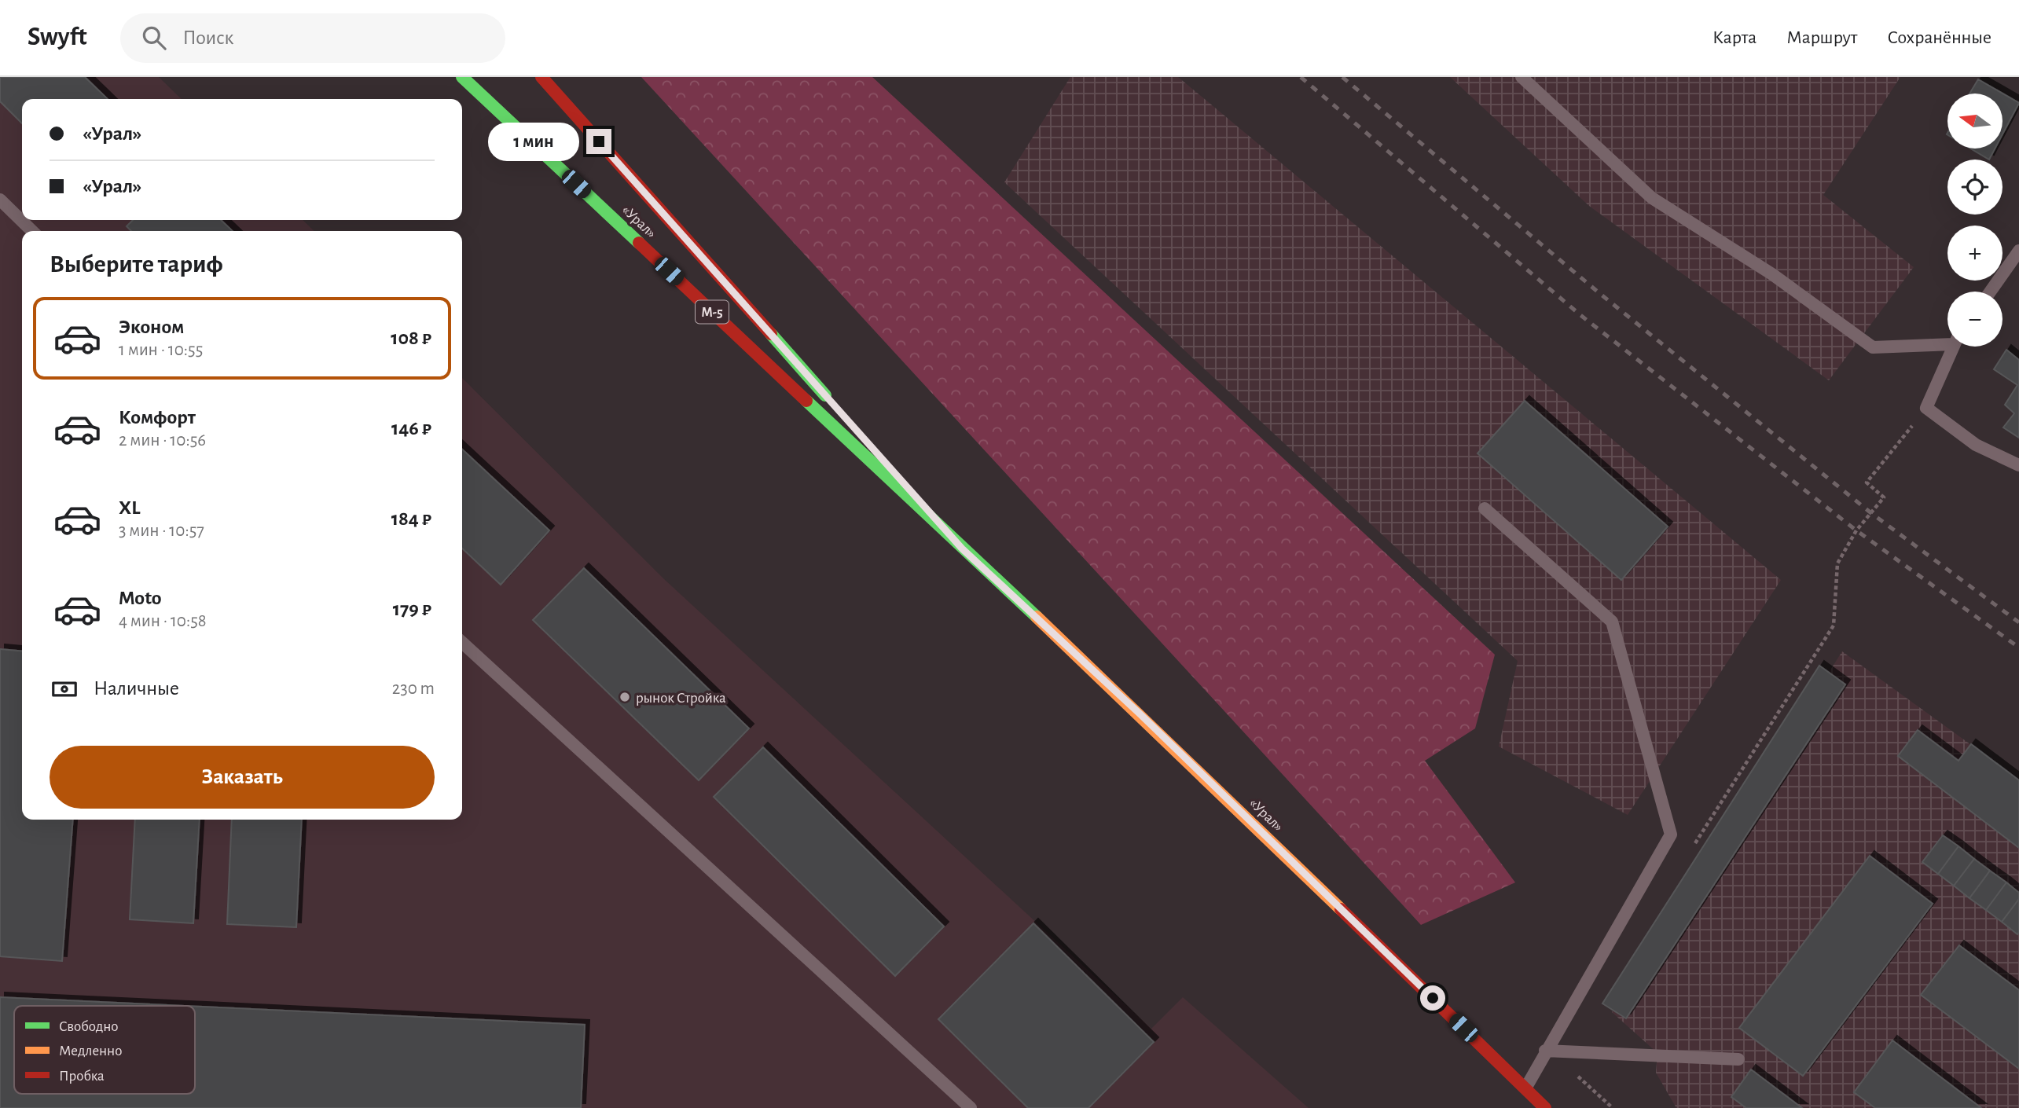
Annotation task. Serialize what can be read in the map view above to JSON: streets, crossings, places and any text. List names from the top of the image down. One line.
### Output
{"streets":{"highway":["«Урал»","М-5"]},"places":["рынок Стройка"],"legend":["Свободно","Медленно","Пробка"],"north":"left","page":{"header":"Swyft","search":"Поиск","nav":["Карта","Маршрут","Сохранённые"],"map_buttons":["+","−"],"banner":["«Урал»","«Урал»"],"bubble":"1 мин","heading":"Выберите тариф","list":[{"name":"Эконом","note":"1 мин · 10:55","value":"108 ₽"},{"name":"Комфорт","note":"2 мин · 10:56","value":"146 ₽"},{"name":"XL","note":"3 мин · 10:57","value":"184 ₽"},{"name":"Moto","note":"4 мин · 10:58","value":"179 ₽"}],"pay":["Наличные","230 m"],"buttons":"Заказать"}}
